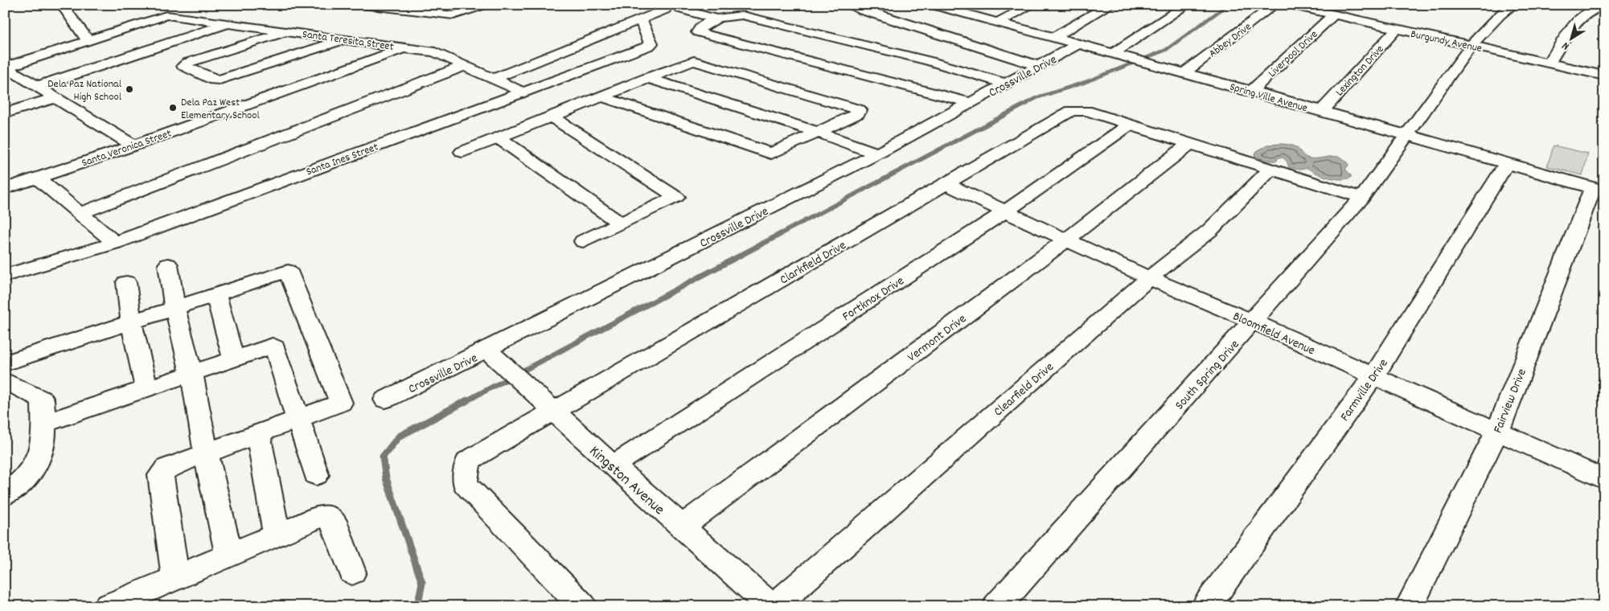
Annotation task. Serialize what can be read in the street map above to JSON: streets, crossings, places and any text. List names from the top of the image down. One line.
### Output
{"streets":{"street":["Santa Teresita Street","Abbey Drive","Burgundy Avenue","Liverpool Drive","Lexington Drive","Crossville Drive","Spring Ville Avenue","Santa Veronica Street","Santa Ines Street","Clarkfield Drive","Fortknox Drive","Bloomfield Avenue","Vermont Drive","South Spring Drive","Clearfield Drive","Farmville Drive","Fairview Drive","Kingston Avenue"]},"crossings":[["Santa Teresita Street","Santa Veronica Street"],["Santa Teresita Street","Santa Ines Street"],["Abbey Drive","Spring Ville Avenue"],["Burgundy Avenue","Liverpool Drive"],["Burgundy Avenue","Lexington Drive"],["Burgundy Avenue","South Spring Drive"],["Liverpool Drive","Spring Ville Avenue"],["Lexington Drive","Spring Ville Avenue"],["Crossville Drive","Spring Ville Avenue"],["Crossville Drive","Kingston Avenue"],["Spring Ville Avenue","South Spring Drive"],["Spring Ville Avenue","Farmville Drive"],["Spring Ville Avenue","Fairview Drive"],["Clarkfield Drive","Fortknox Drive"],["Clarkfield Drive","Bloomfield Avenue"],["Clarkfield Drive","Kingston Avenue"],["Fortknox Drive","Bloomfield Avenue"],["Fortknox Drive","Kingston Avenue"],["Bloomfield Avenue","Vermont Drive"],["Bloomfield Avenue","South Spring Drive"],["Bloomfield Avenue","Clearfield Drive"],["Bloomfield Avenue","Farmville Drive"],["Bloomfield Avenue","Fairview Drive"],["Vermont Drive","Kingston Avenue"]],"places":["Dela Paz National High School","Dela Paz West Elementary School"],"north":"bottom left"}
